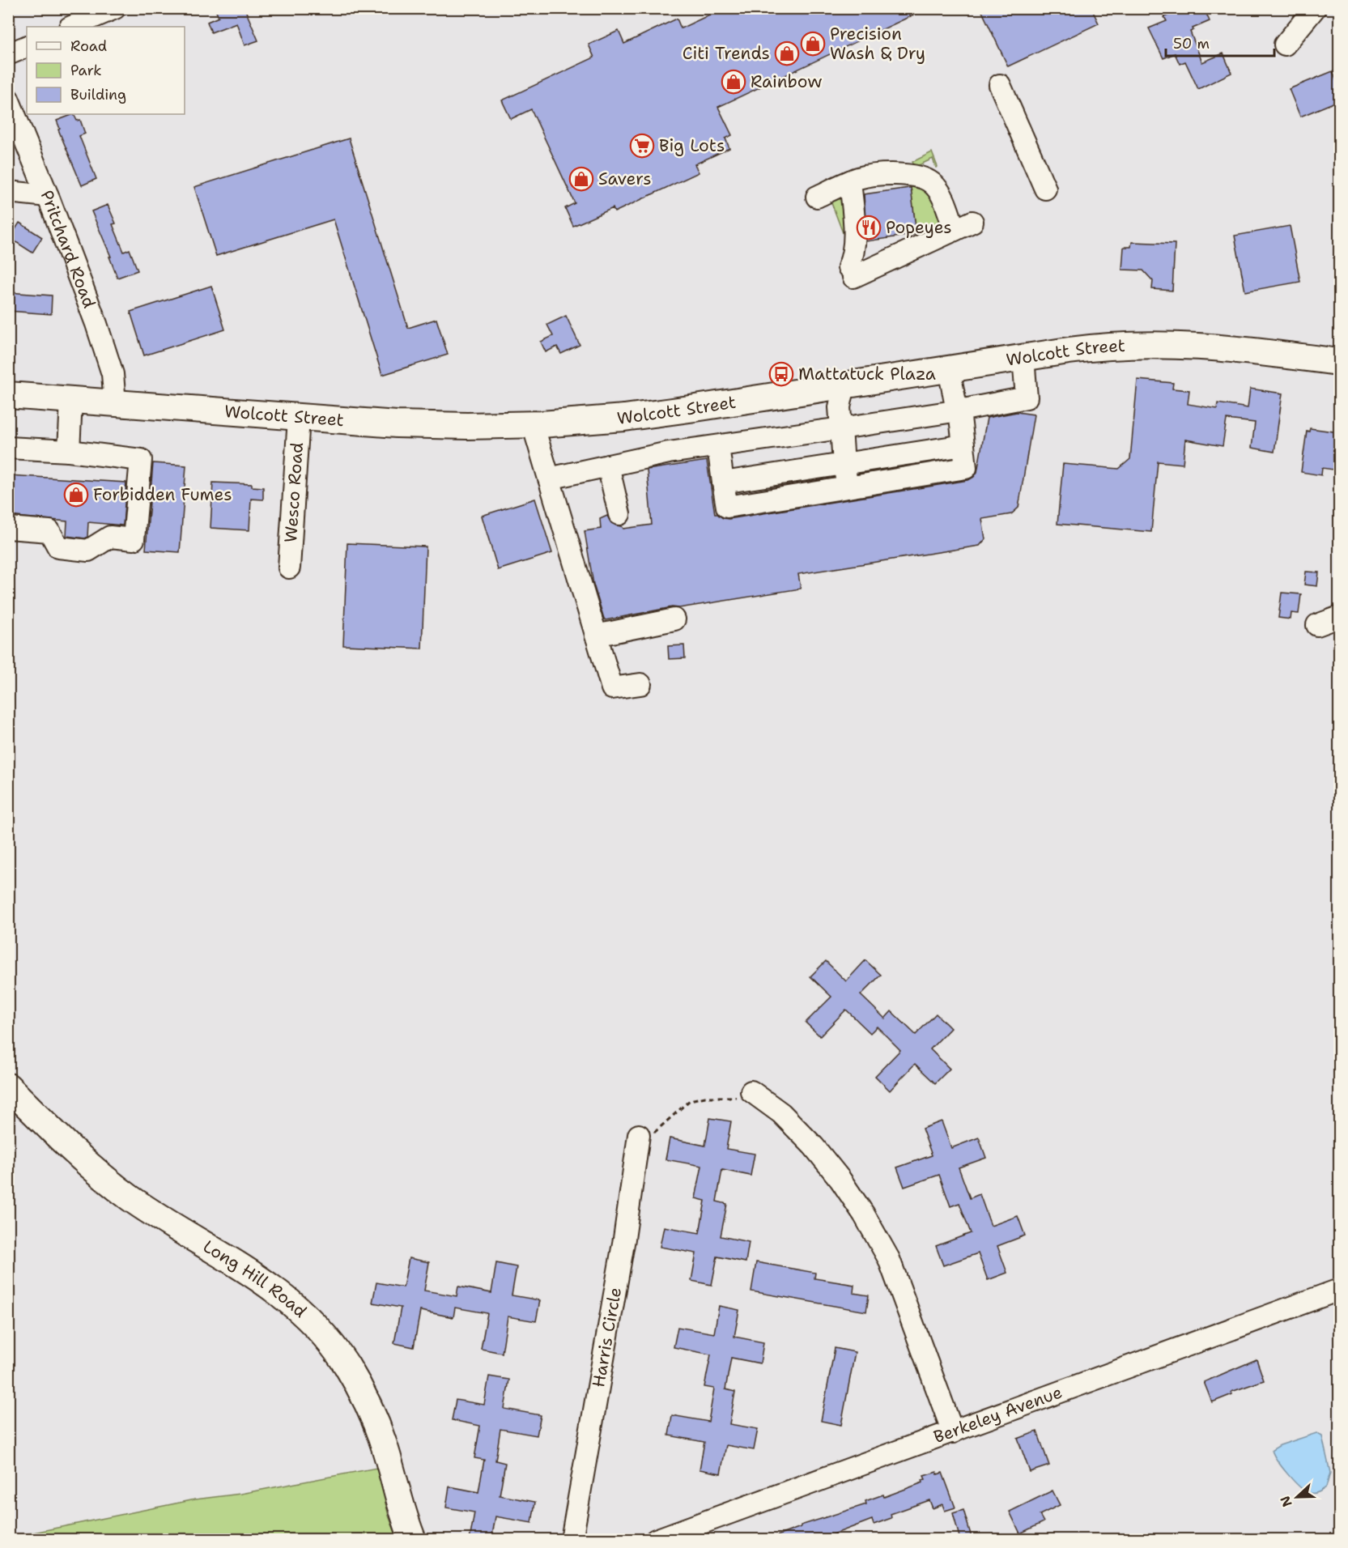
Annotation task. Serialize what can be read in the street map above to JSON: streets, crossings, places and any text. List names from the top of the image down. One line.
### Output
{"streets":{"main road":["Wolcott Street","Long Hill Road"],"street":["Pritchard Road","Wesco Road","Harris Circle","Berkeley Avenue"]},"crossings":[["Pritchard Road","Wolcott Street"],["Wolcott Street","Wesco Road"]],"places":{"shop":["Precision Wash & Dry","Citi Trends","Rainbow","Savers","Forbidden Fumes"],"supermarket":["Big Lots"],"restaurant":["Popeyes"],"bus stop":["Mattatuck Plaza"]},"legend":["Road","Park","Building"],"scale_bar":"50 m","north":"left"}
